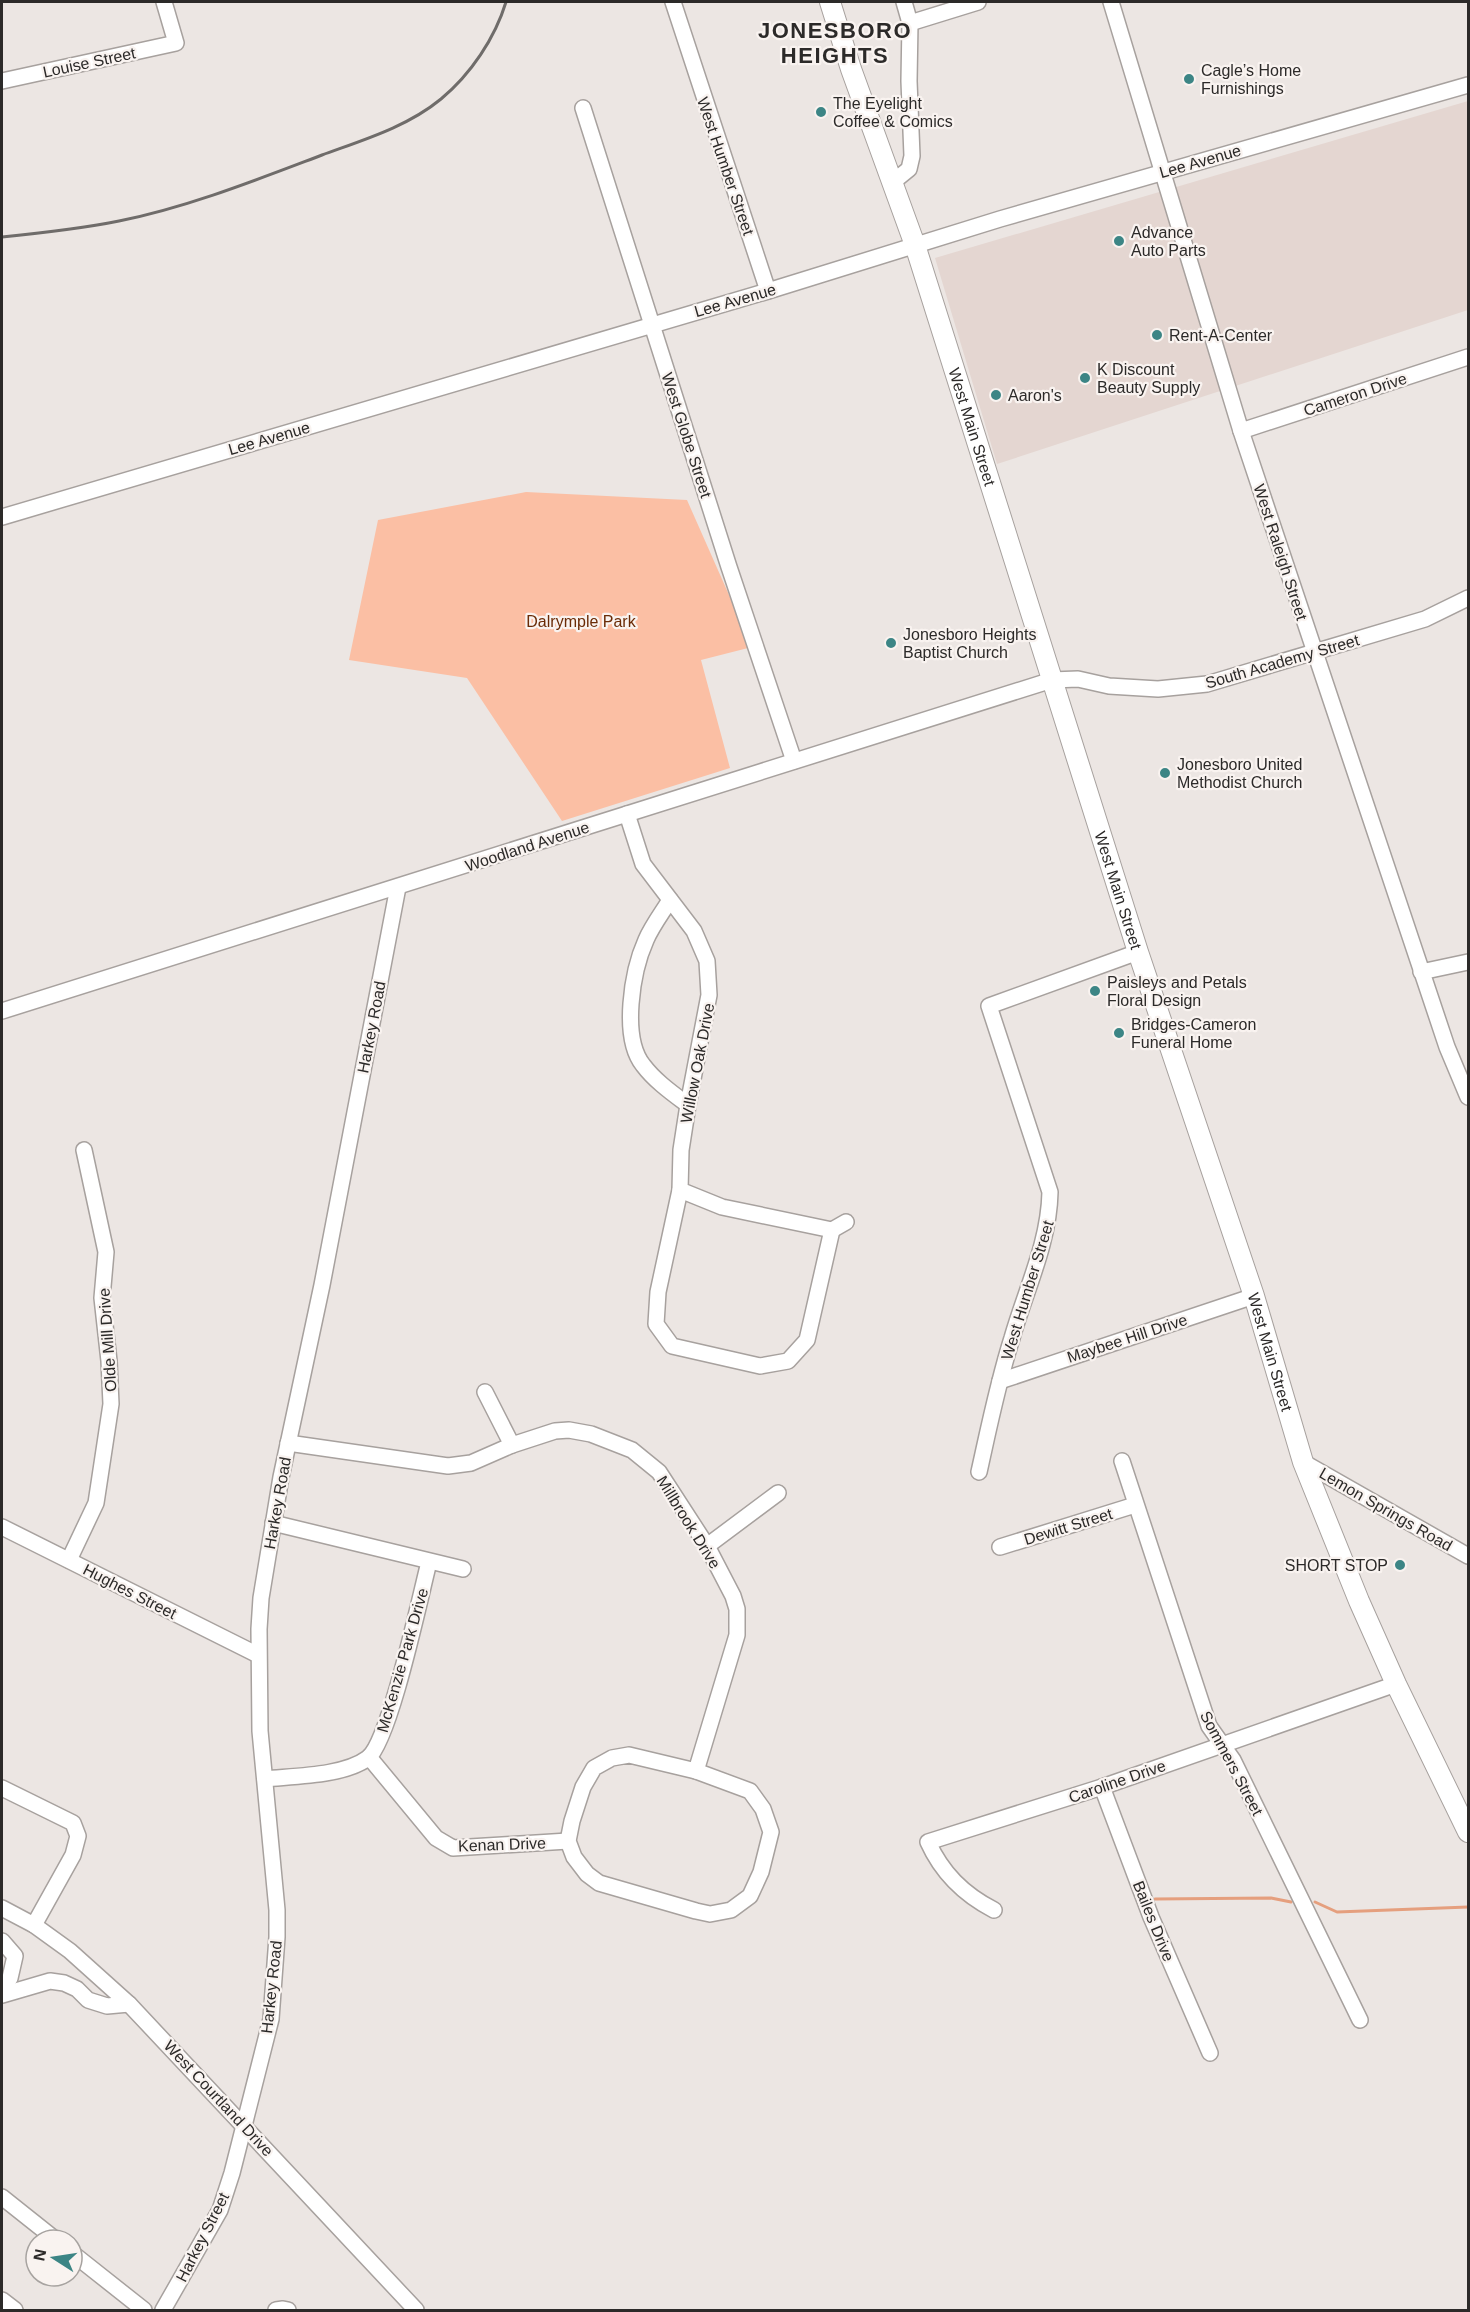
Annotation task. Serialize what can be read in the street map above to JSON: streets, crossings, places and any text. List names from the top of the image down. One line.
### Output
{"streets":{"main road":["West Main Street"],"street":["Louise Street","Lee Avenue","West Humber Street","Cameron Drive","West Globe Street","West Raleigh Street","South Academy Street","Woodland Avenue","Harkey Road","Willow Oak Drive","Maybee Hill Drive","Olde Mill Drive","Lemon Springs Road","Millbrook Drive","Dewitt Street","Hughes Street","McKenzie Park Drive","Sommers Street","Caroline Drive","Kenan Drive","Bailes Drive","West Courtland Drive","Harkey Street"]},"crossings":[["Lee Avenue","West Humber Street"],["Lee Avenue","West Main Street"],["Lee Avenue","West Globe Street"],["Lee Avenue","West Raleigh Street"],["West Humber Street","West Main Street"],["West Humber Street","Maybee Hill Drive"],["Cameron Drive","West Raleigh Street"],["West Main Street","South Academy Street"],["West Main Street","Woodland Avenue"],["West Main Street","Maybee Hill Drive"],["West Main Street","Lemon Springs Road"],["West Main Street","Caroline Drive"],["West Globe Street","Woodland Avenue"],["West Raleigh Street","South Academy Street"],["South Academy Street","Woodland Avenue"],["Woodland Avenue","Harkey Road"],["Woodland Avenue","Willow Oak Drive"],["Harkey Road","Millbrook Drive"],["Harkey Road","Hughes Street"],["Harkey Road","West Courtland Drive"],["Harkey Road","Harkey Street"],["Olde Mill Drive","Hughes Street"],["Millbrook Drive","Kenan Drive"],["Dewitt Street","Sommers Street"],["McKenzie Park Drive","Kenan Drive"],["Sommers Street","Caroline Drive"],["Caroline Drive","Bailes Drive"],["West Courtland Drive","Harkey Street"]],"districts":["JONESBORO HEIGHTS"],"parks":["Dalrymple Park"],"places":["Cagle’s Home Furnishings","The Eyelight Coffee & Comics","Advance Auto Parts","Rent-A-Center","K Discount Beauty Supply","Aaron's","Jonesboro Heights Baptist Church","Jonesboro United Methodist Church","Paisleys and Petals Floral Design","Bridges-Cameron Funeral Home","SHORT STOP"],"north":"left"}
